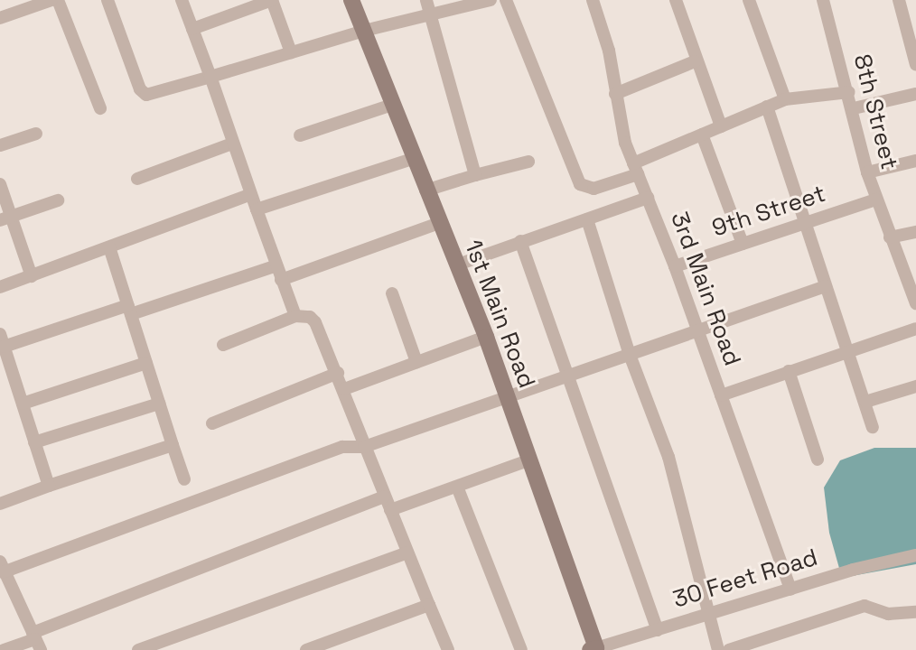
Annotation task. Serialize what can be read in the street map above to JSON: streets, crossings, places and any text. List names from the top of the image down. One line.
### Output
{"streets":{"main road":["1st Main Road"],"street":["8th Street","9th Street","3rd Main Road","30 Feet Road"]},"crossings":[["8th Street","9th Street"],["9th Street","3rd Main Road"],["3rd Main Road","30 Feet Road"],["1st Main Road","30 Feet Road"]]}
